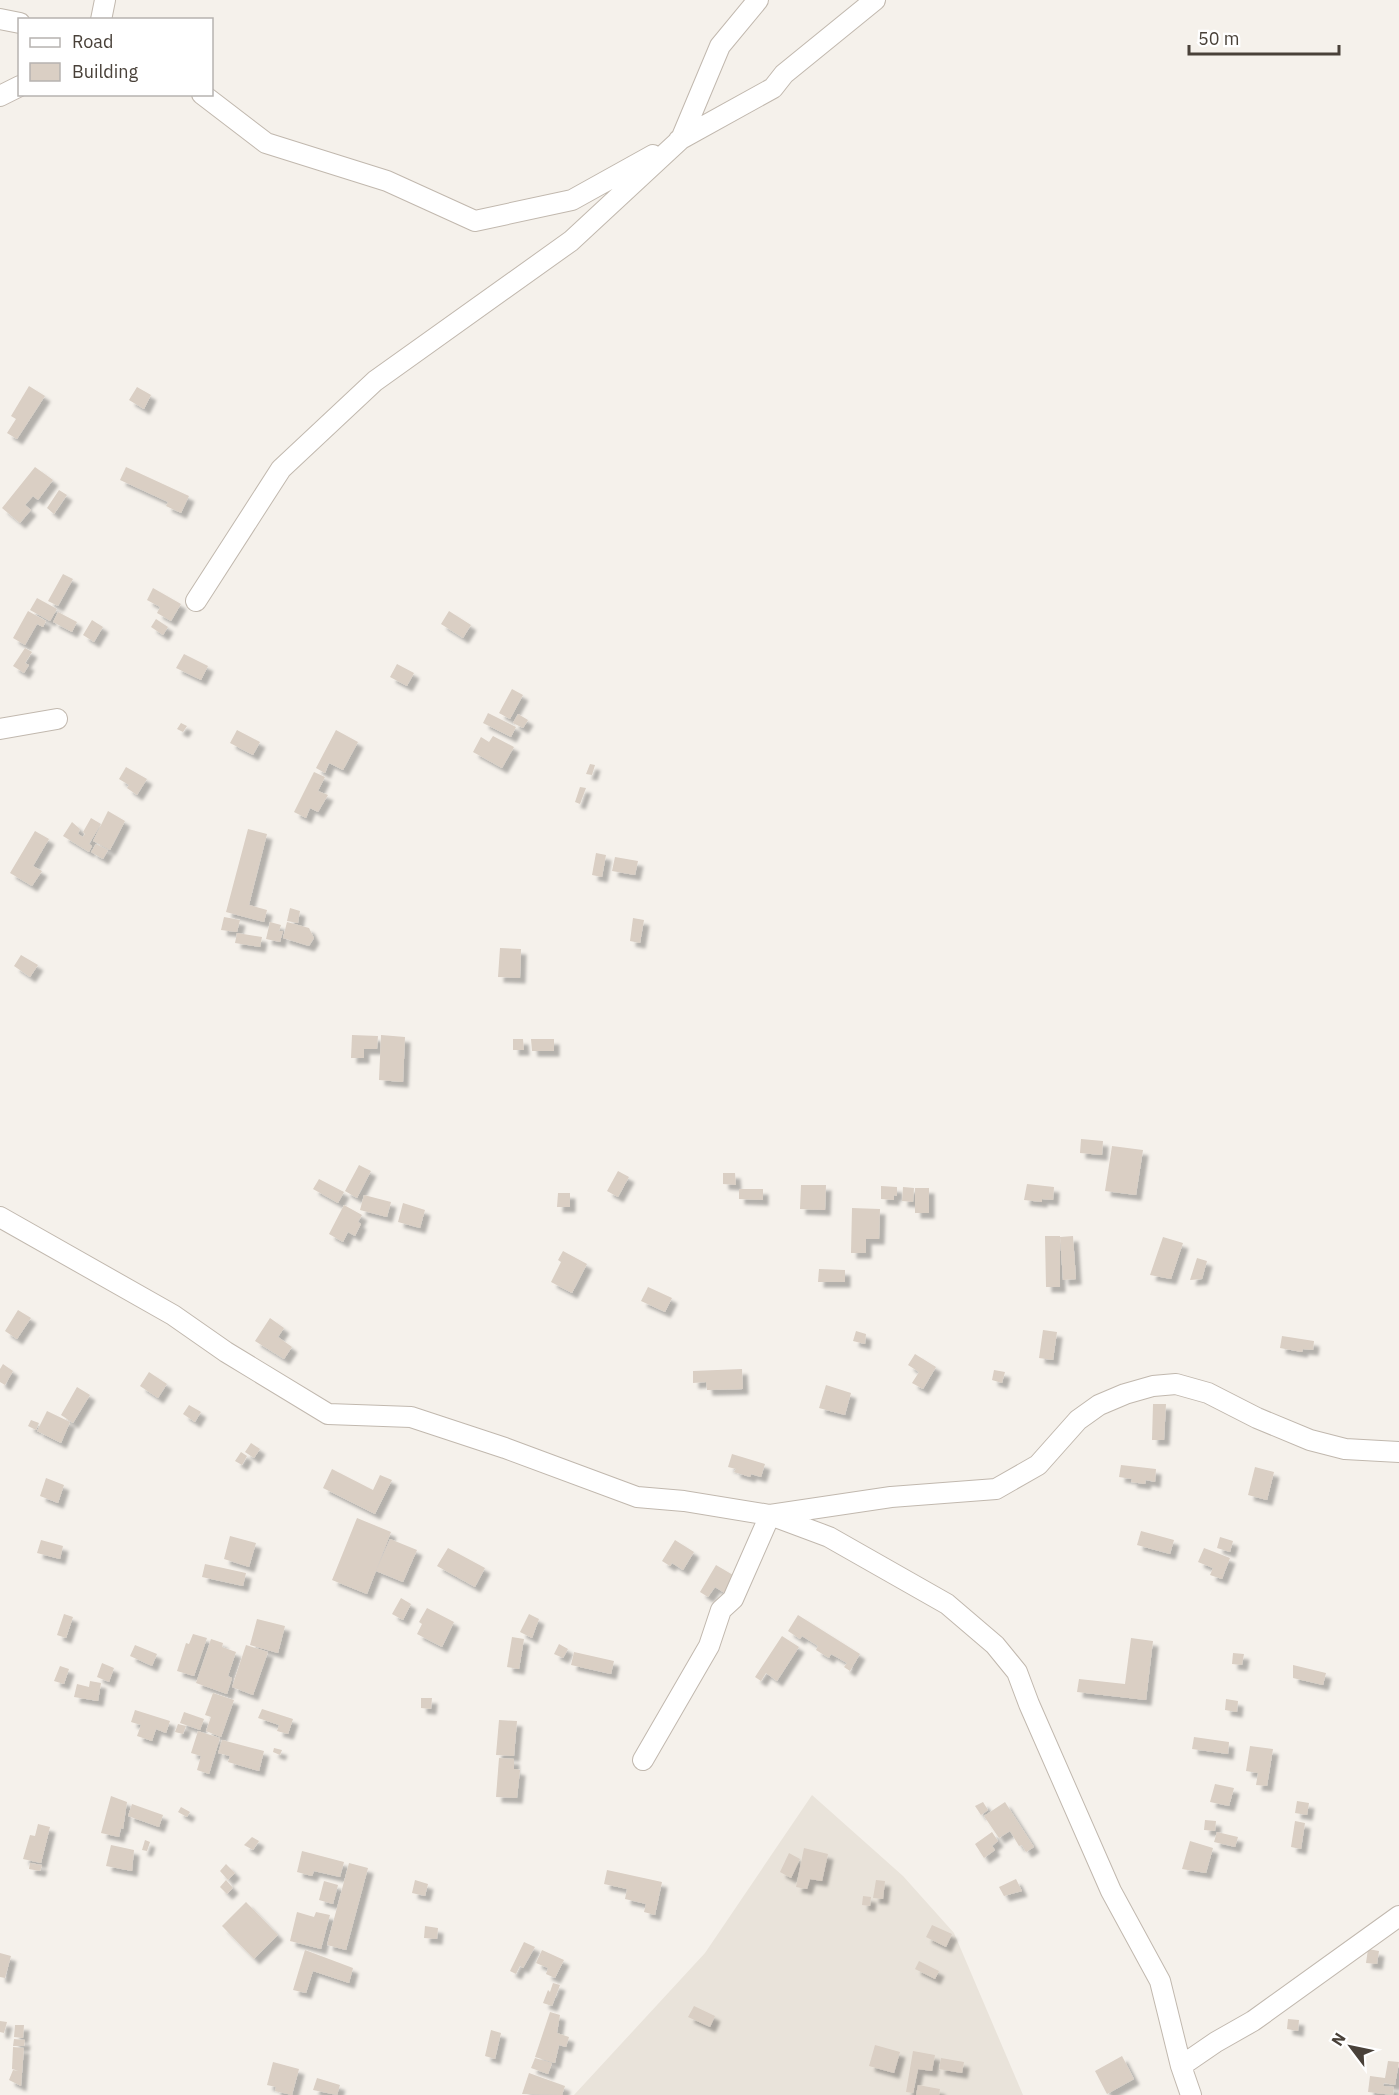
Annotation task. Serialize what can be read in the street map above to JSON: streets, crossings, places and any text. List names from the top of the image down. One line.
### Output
{"legend":["Road","Building"],"scale_bar":"50 m","north":"top left"}
